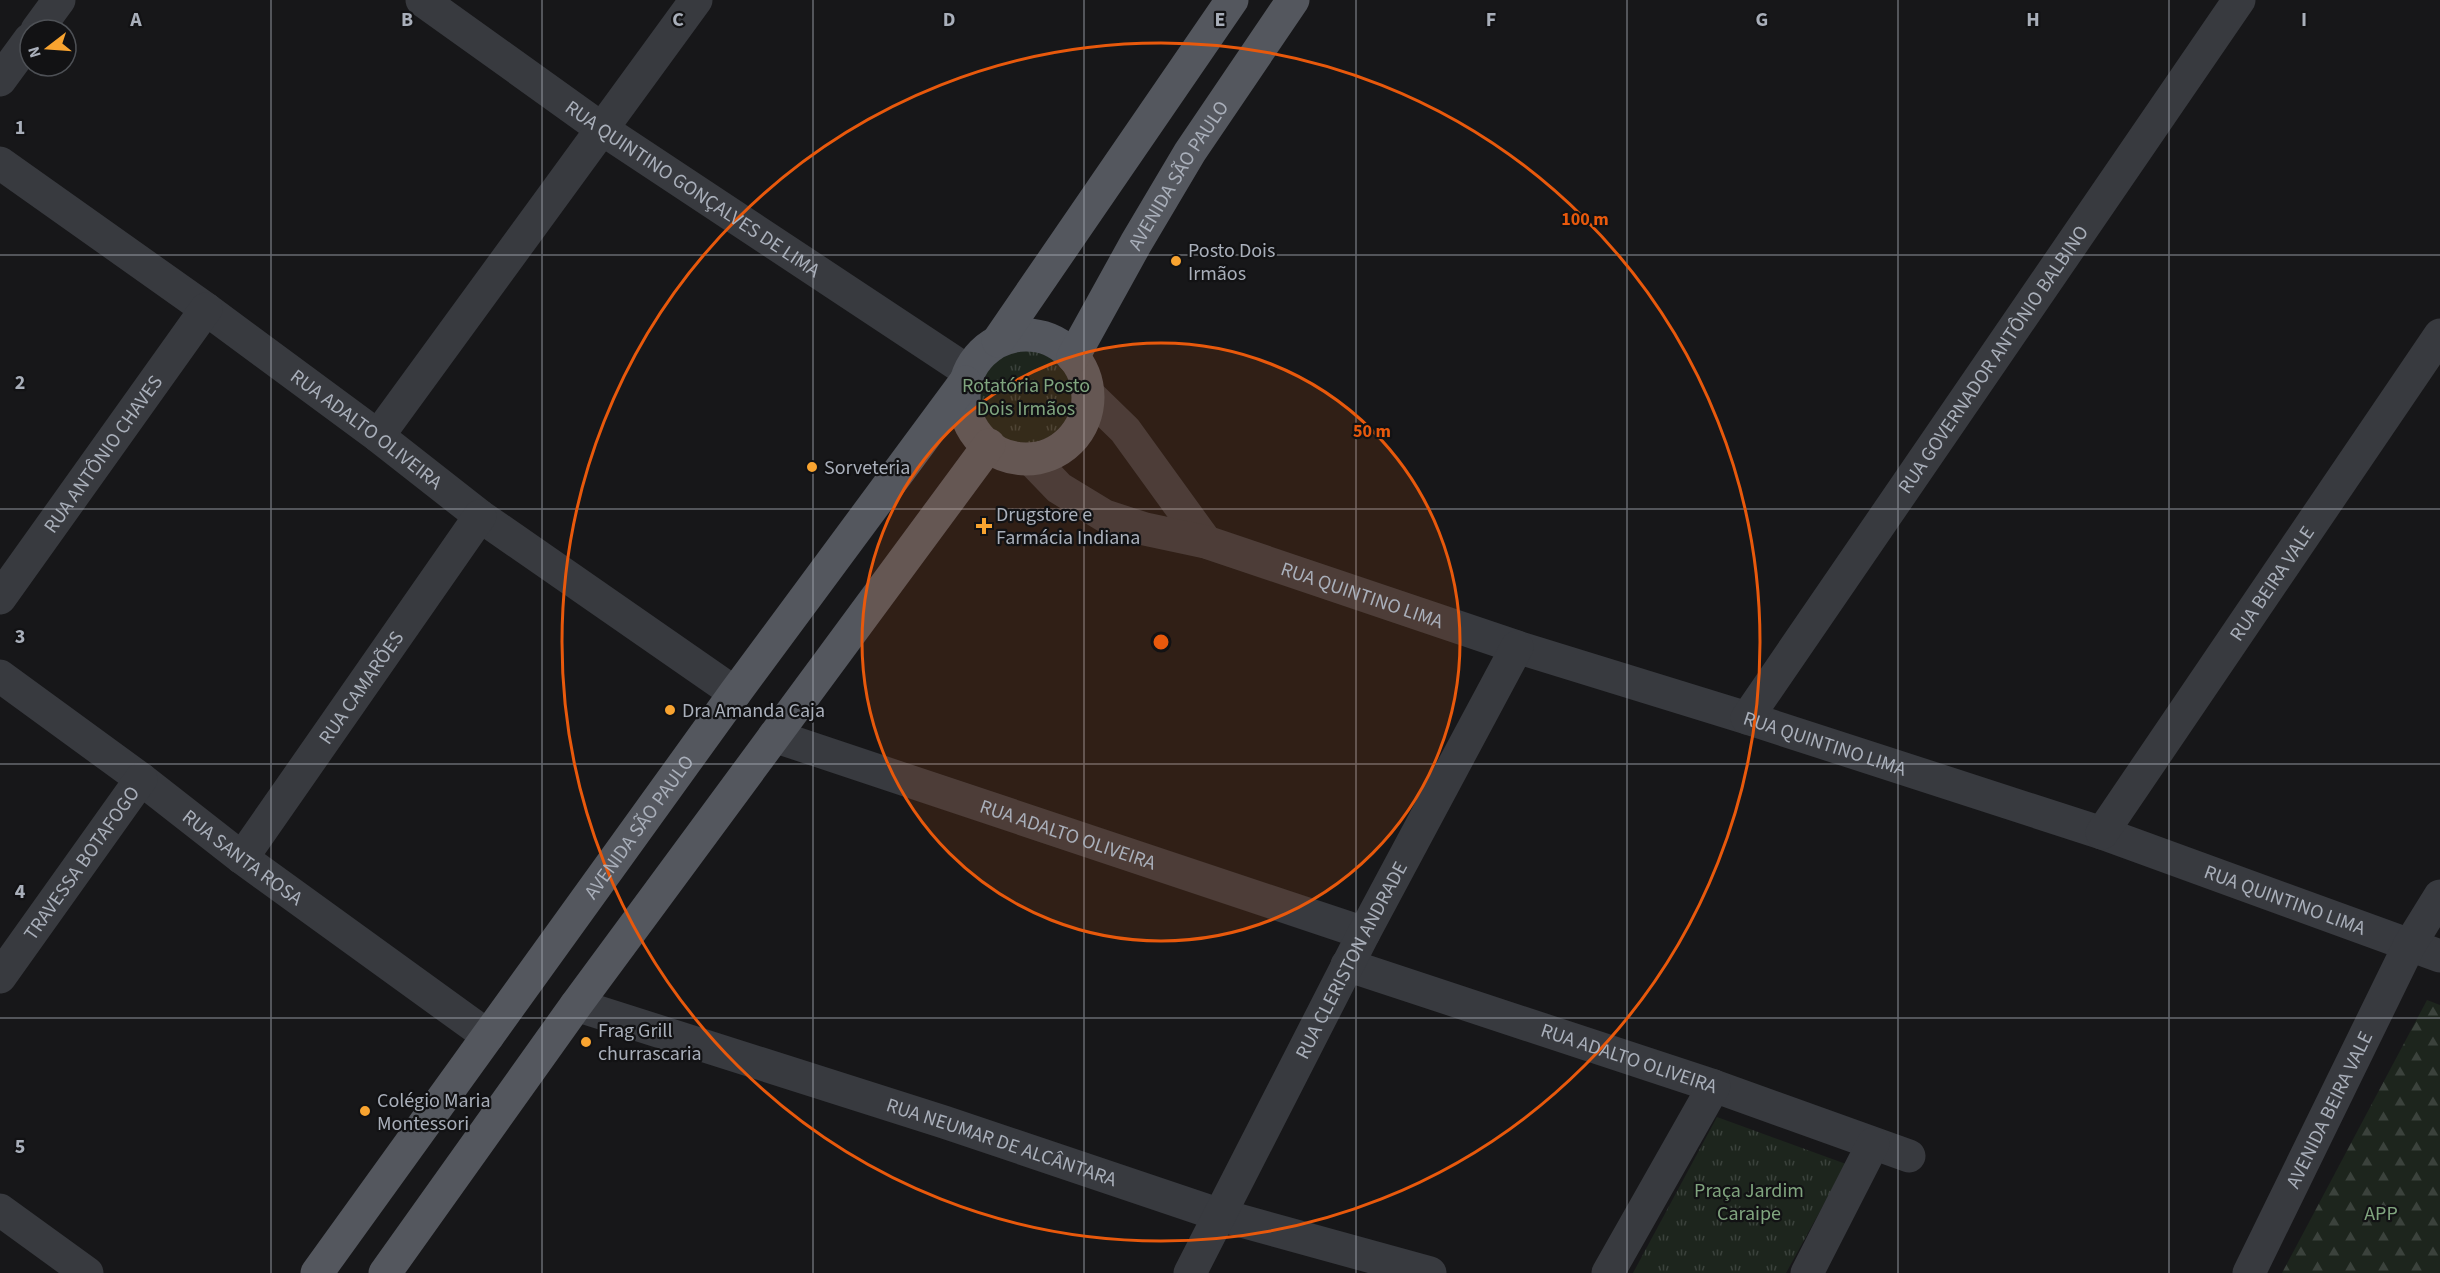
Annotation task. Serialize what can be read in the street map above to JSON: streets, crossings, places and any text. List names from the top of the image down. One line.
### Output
{"streets":{"main road":["AVENIDA SÃO PAULO"],"street":["RUA QUINTINO GONÇALVES DE LIMA","RUA GOVERNADOR ANTÔNIO BALBINO","RUA ADALTO OLIVEIRA","RUA ANTÔNIO CHAVES","RUA BEIRA VALE","RUA QUINTINO LIMA","RUA CAMARÕES","RUA SANTA ROSA","TRAVESSA BOTAFOGO","RUA CLERISTON ANDRADE","AVENIDA BEIRA VALE","RUA NEUMAR DE ALCÂNTARA"]},"crossings":[["AVENIDA SÃO PAULO","RUA QUINTINO GONÇALVES DE LIMA"],["AVENIDA SÃO PAULO","RUA ADALTO OLIVEIRA"],["AVENIDA SÃO PAULO","RUA QUINTINO LIMA"],["AVENIDA SÃO PAULO","RUA SANTA ROSA"],["RUA QUINTINO GONÇALVES DE LIMA","RUA QUINTINO LIMA"],["RUA GOVERNADOR ANTÔNIO BALBINO","RUA QUINTINO LIMA"],["RUA ADALTO OLIVEIRA","RUA ANTÔNIO CHAVES"],["RUA ADALTO OLIVEIRA","RUA CAMARÕES"],["RUA ADALTO OLIVEIRA","RUA CLERISTON ANDRADE"],["RUA BEIRA VALE","RUA QUINTINO LIMA"],["RUA QUINTINO LIMA","RUA CLERISTON ANDRADE"],["RUA QUINTINO LIMA","AVENIDA BEIRA VALE"],["RUA CAMARÕES","RUA SANTA ROSA"],["RUA SANTA ROSA","TRAVESSA BOTAFOGO"],["RUA CLERISTON ANDRADE","RUA NEUMAR DE ALCÂNTARA"]],"parks":["Rotatória Posto Dois Irmãos","Praça Jardim Caraipe","APP"],"places":{"other":["Posto Dois Irmãos","Sorveteria","Dra Amanda Caja","Frag Grill churrascaria","Colégio Maria Montessori"],"health":["Drugstore e Farmácia Indiana"]},"north":"left","grid":{"columns":["A","B","C","D","E","F","G","H","I"],"rows":["1","2","3","4","5"]},"rings":["100 m","50 m"]}
